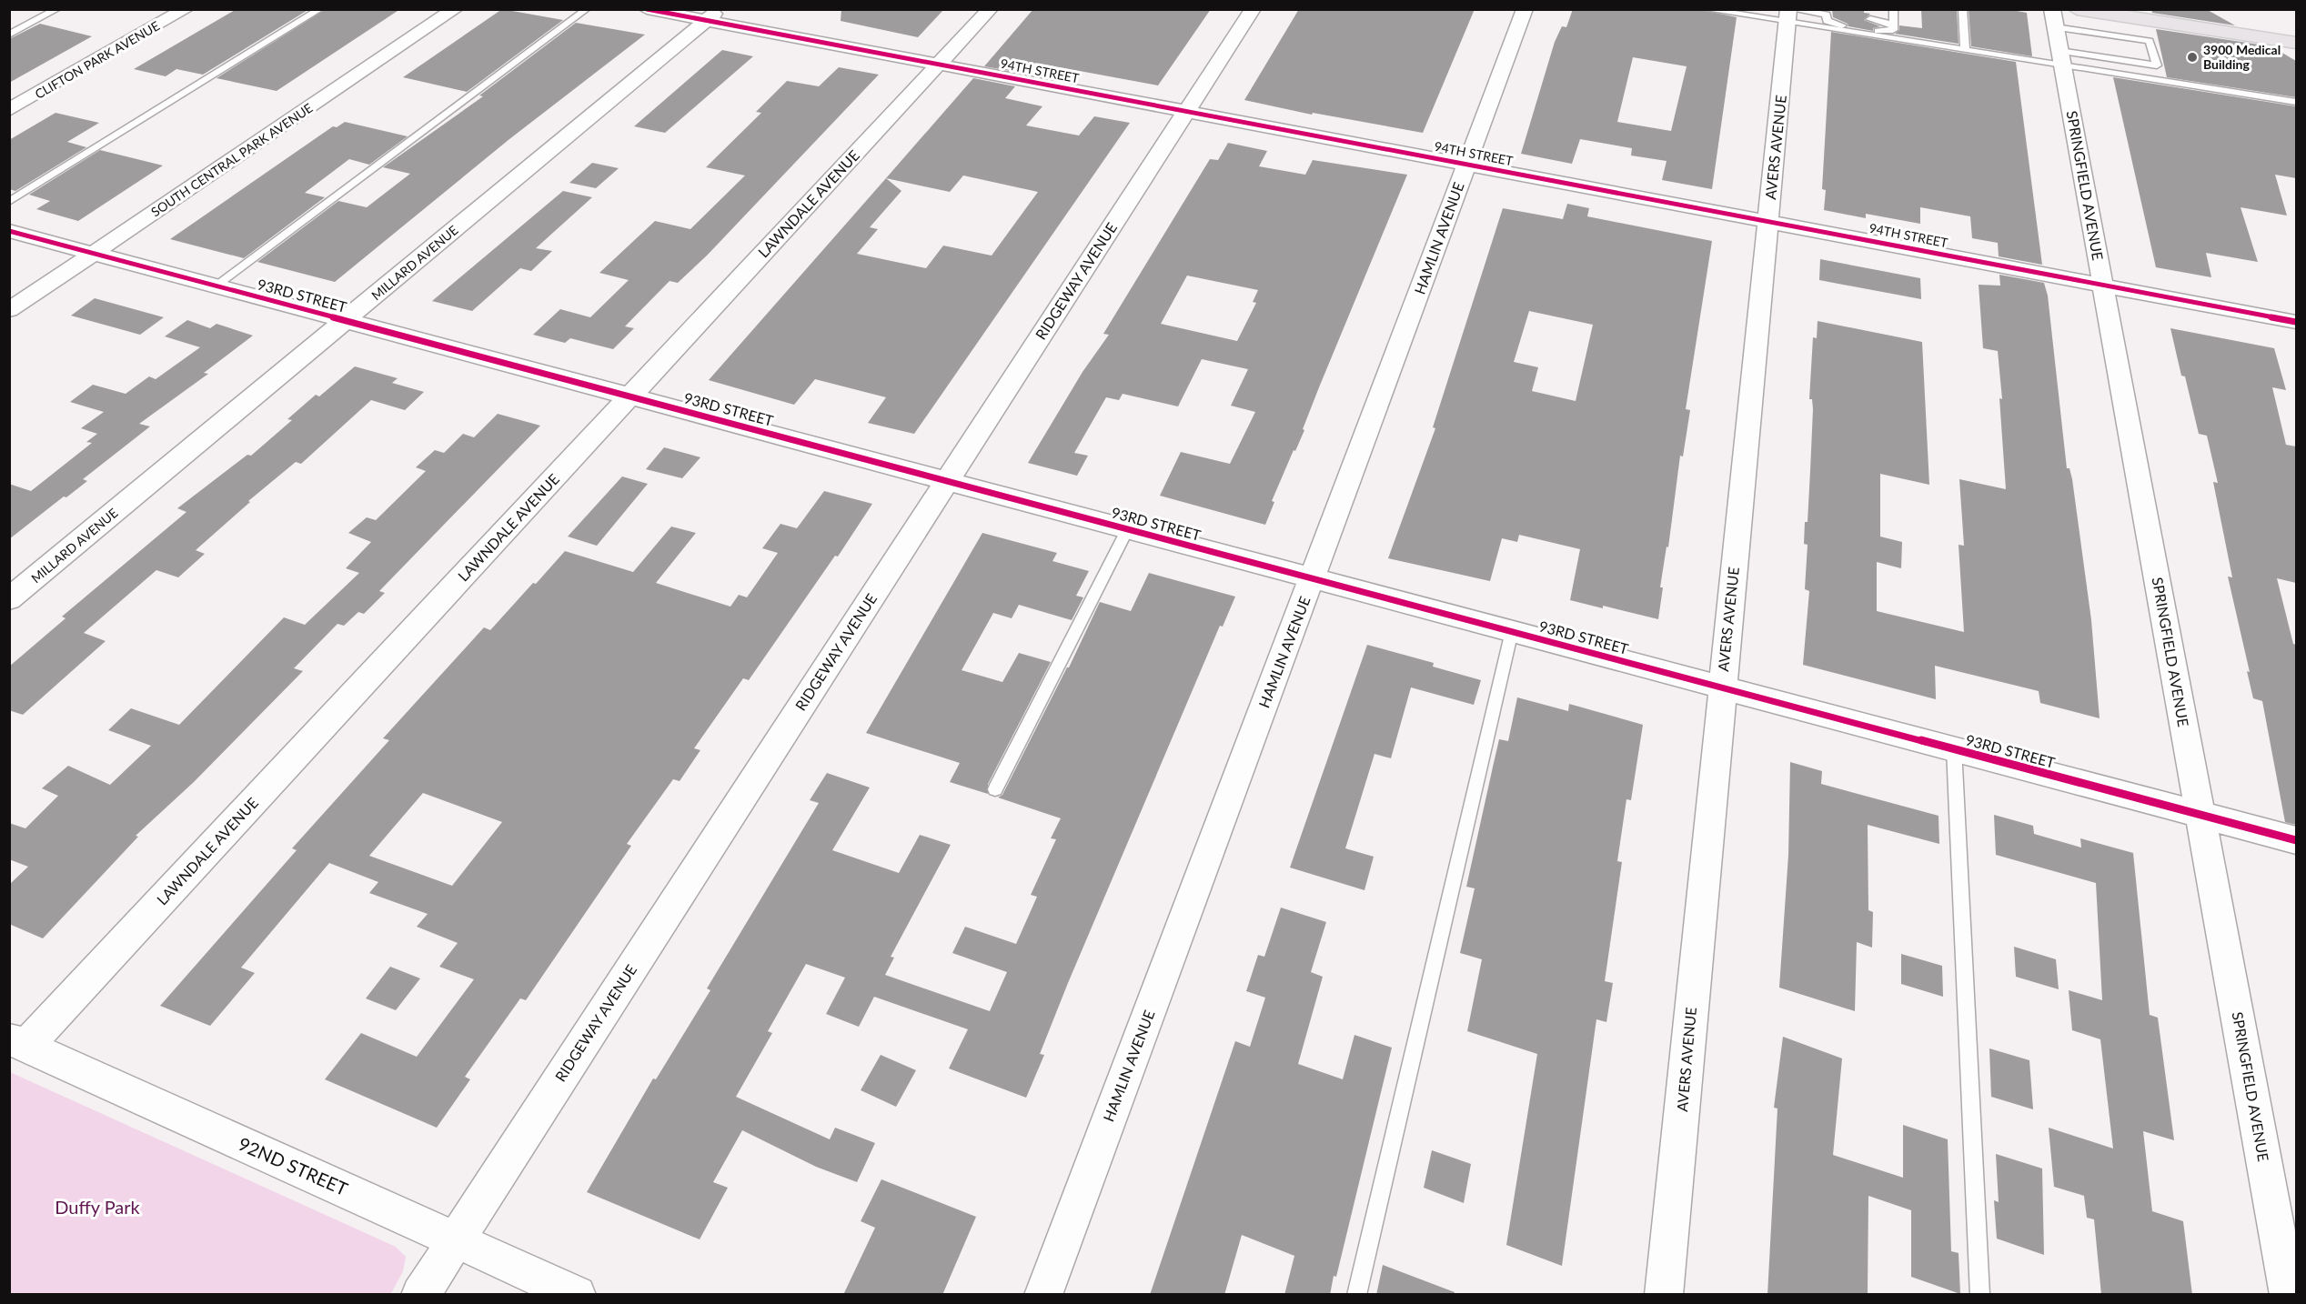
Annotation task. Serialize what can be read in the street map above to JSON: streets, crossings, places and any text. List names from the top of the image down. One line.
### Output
{"streets":{"street":["CLIFTON PARK AVENUE","94TH STREET","AVERS AVENUE","SOUTH CENTRAL PARK AVENUE","SPRINGFIELD AVENUE","LAWNDALE AVENUE","HAMLIN AVENUE","MILLARD AVENUE","RIDGEWAY AVENUE","93RD STREET","92ND STREET"]},"crossings":[["94TH STREET","AVERS AVENUE"],["94TH STREET","SPRINGFIELD AVENUE"],["94TH STREET","LAWNDALE AVENUE"],["94TH STREET","HAMLIN AVENUE"],["94TH STREET","MILLARD AVENUE"],["94TH STREET","RIDGEWAY AVENUE"],["AVERS AVENUE","93RD STREET"],["SOUTH CENTRAL PARK AVENUE","93RD STREET"],["SPRINGFIELD AVENUE","93RD STREET"],["LAWNDALE AVENUE","93RD STREET"],["LAWNDALE AVENUE","92ND STREET"],["HAMLIN AVENUE","93RD STREET"],["MILLARD AVENUE","93RD STREET"],["RIDGEWAY AVENUE","93RD STREET"],["RIDGEWAY AVENUE","92ND STREET"]],"parks":["Duffy Park"],"places":["3900 Medical Building"]}
